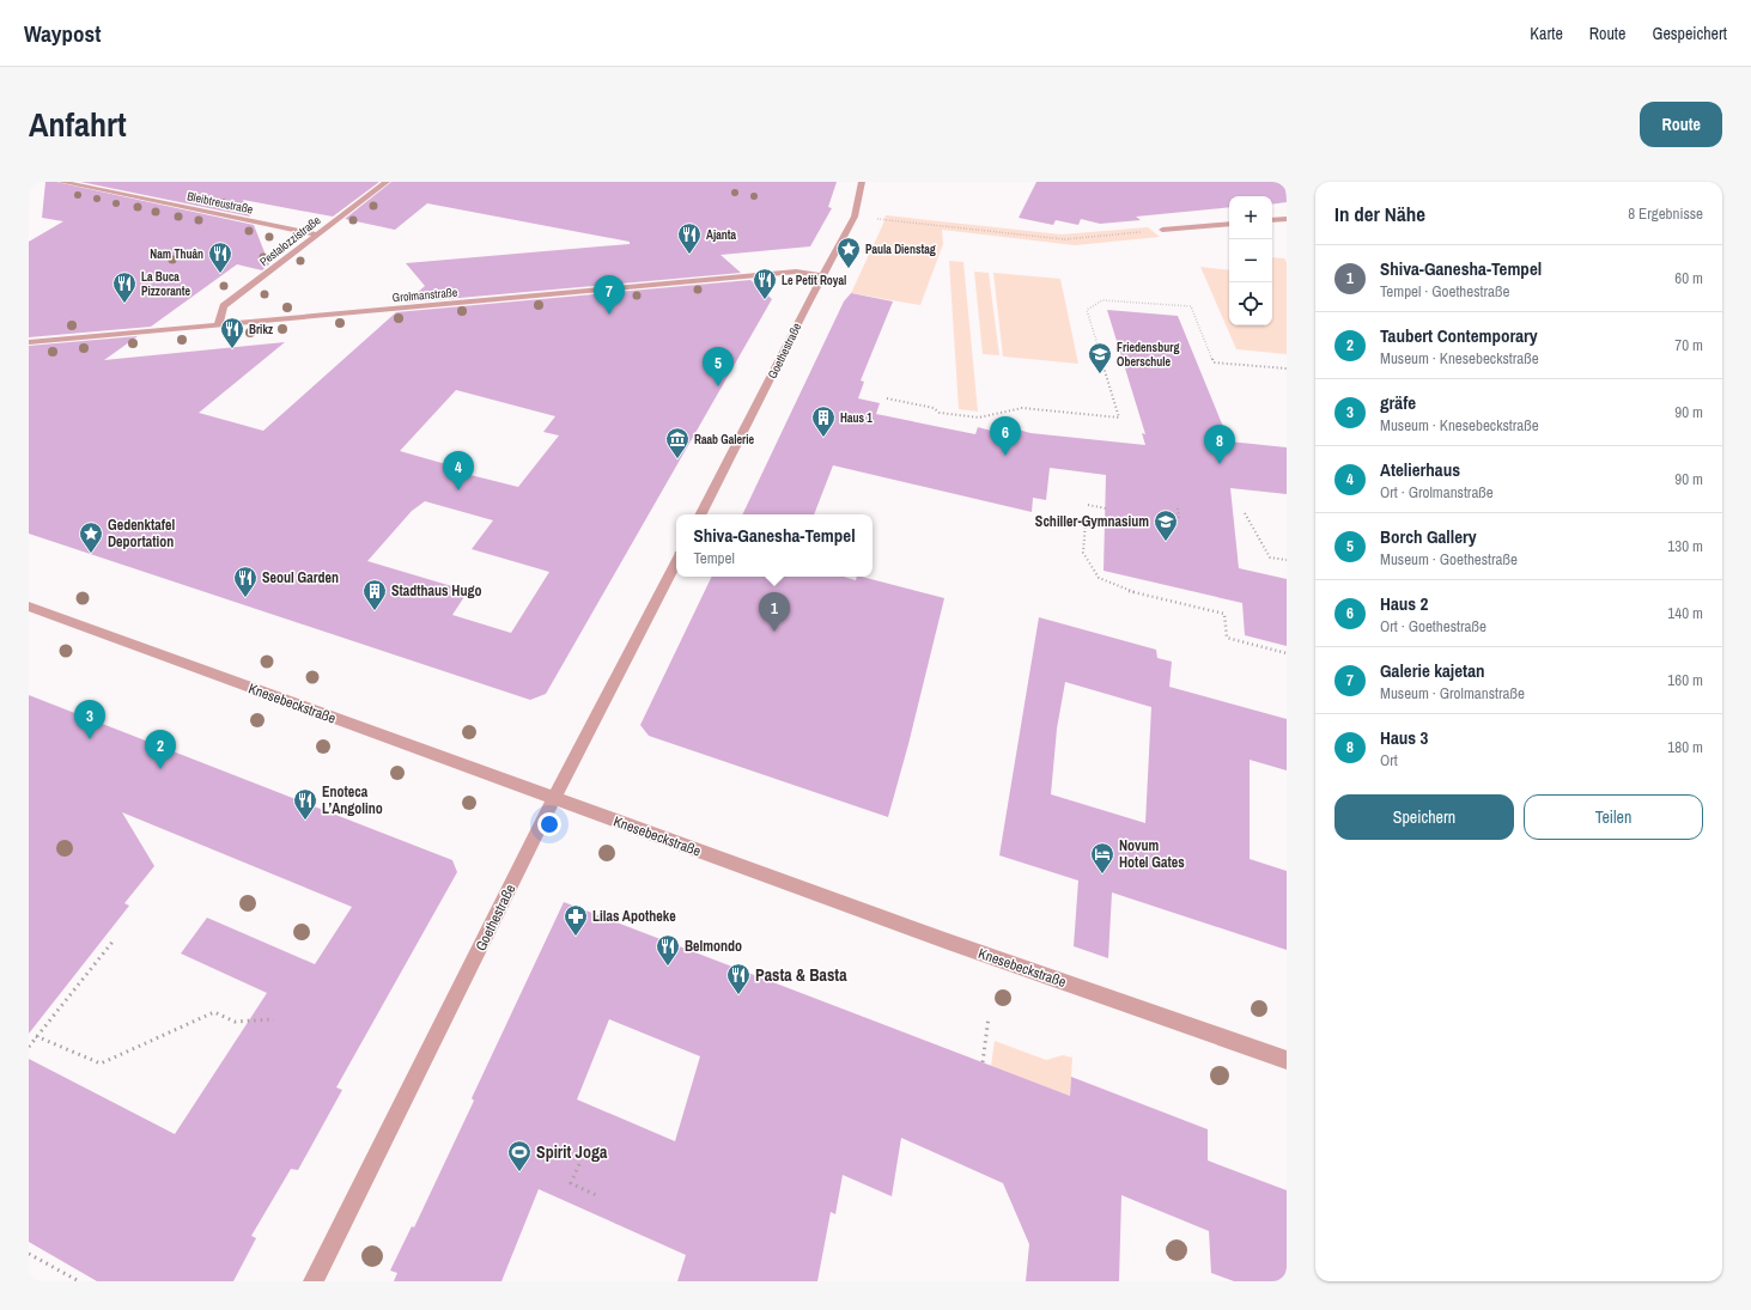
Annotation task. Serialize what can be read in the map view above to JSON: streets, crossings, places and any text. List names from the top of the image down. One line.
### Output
{"streets":{"street":["Bleibtreustraße","Pestalozzistraße","Grolmanstraße","Goethestraße","Knesebeckstraße"]},"crossings":[["Bleibtreustraße","Pestalozzistraße"],["Pestalozzistraße","Grolmanstraße"],["Grolmanstraße","Goethestraße"],["Goethestraße","Knesebeckstraße"]],"places":{"restaurant":["Ajanta","Nam Thuân","Le Petit Royal","La Buca Pizzorante","Brikz","Seoul Garden","Enoteca L’Angolino","Belmondo","Pasta & Basta"],"place":["Paula Dienstag","Gedenktafel Deportation"],"school or university":["Friedensburg Oberschule","Schiller-Gymnasium"],"building":["Haus 1","Stadthaus Hugo"],"museum":["Raab Galerie"],"hotel":["Novum Hotel Gates"],"pharmacy":["Lilas Apotheke"],"sports":["Spirit Joga"]},"page":{"header":"Waypost","nav":["Karte","Route","Gespeichert"],"title":"Anfahrt","buttons":["Route",["Speichern","Teilen"]],"heading":["In der Nähe","8 Ergebnisse"],"map_buttons":["+","−"],"list":[{"mark":"1","name":"Shiva-Ganesha-Tempel","note":"Tempel · Goethestraße","value":"60 m"},{"mark":"2","name":"Taubert Contemporary","note":"Museum · Knesebeckstraße","value":"70 m"},{"mark":"3","name":"gräfe","note":"Museum · Knesebeckstraße","value":"90 m"},{"mark":"4","name":"Atelierhaus","note":"Ort · Grolmanstraße","value":"90 m"},{"mark":"5","name":"Borch Gallery","note":"Museum · Goethestraße","value":"130 m"},{"mark":"6","name":"Haus 2","note":"Ort · Goethestraße","value":"140 m"},{"mark":"7","name":"Galerie kajetan","note":"Museum · Grolmanstraße","value":"160 m"},{"mark":"8","name":"Haus 3","note":"Ort","value":"180 m"}],"pins":["7","5","6","8","4","1","3","2"],"popup":["Shiva-Ganesha-Tempel","Tempel"]}}
